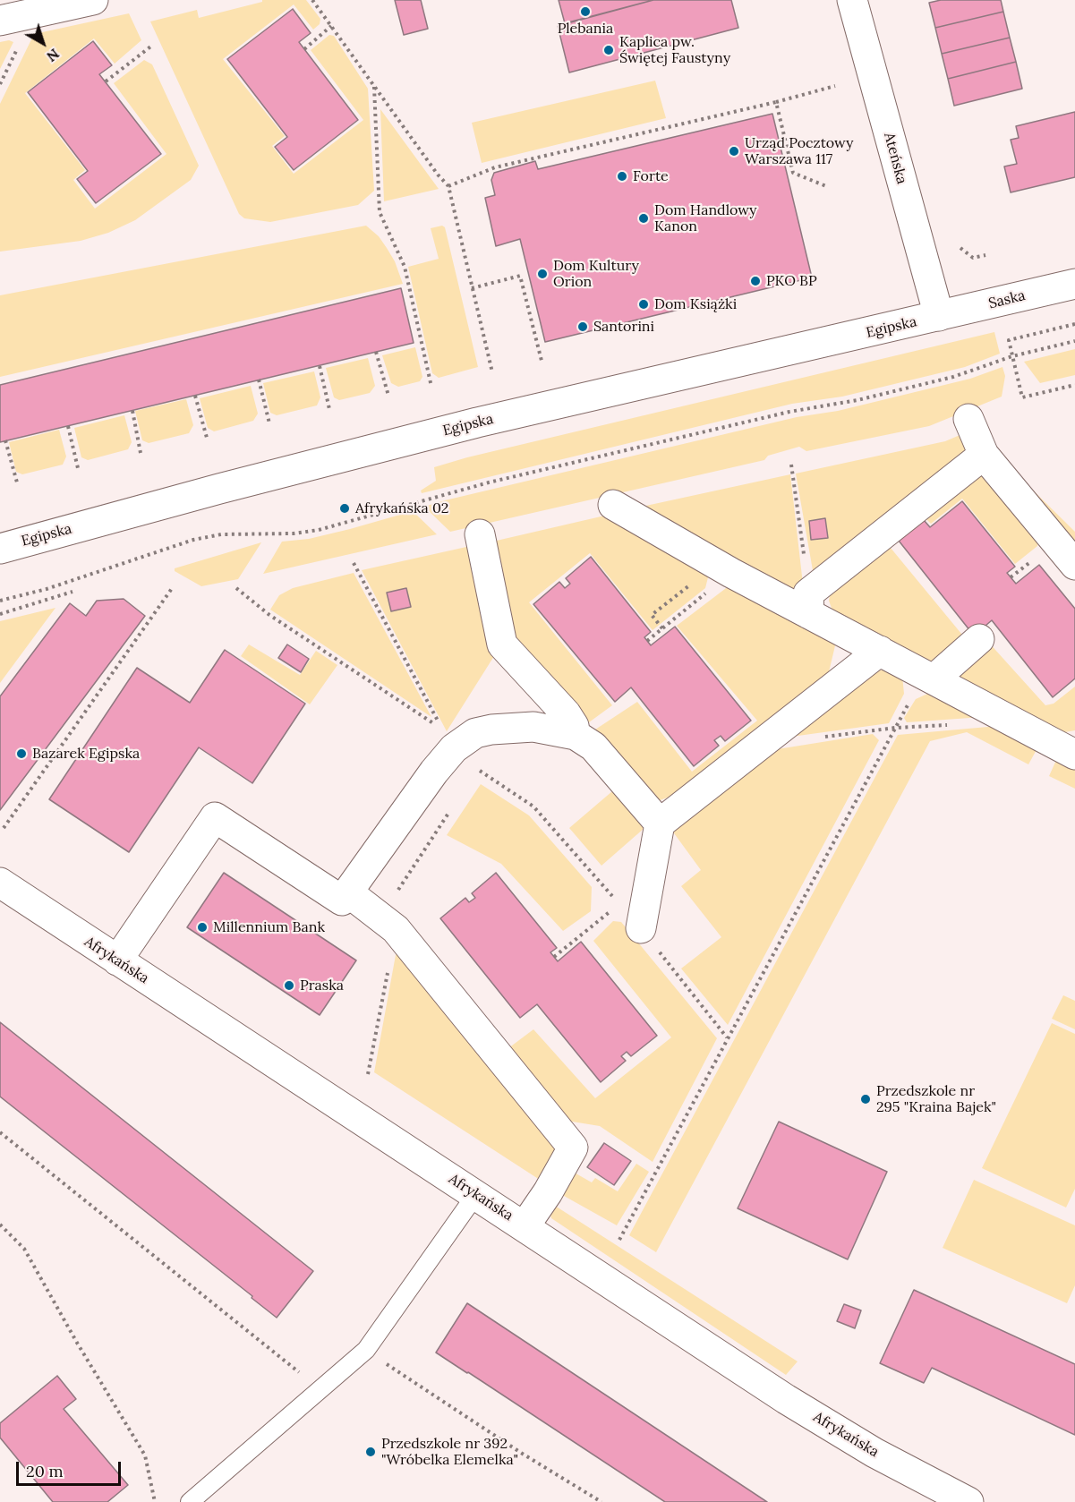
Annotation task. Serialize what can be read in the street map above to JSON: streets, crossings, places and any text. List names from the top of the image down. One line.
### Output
{"streets":{"street":["Ateńska","Saska","Egipska","Afrykańska"]},"crossings":[["Ateńska","Saska"],["Ateńska","Egipska"],["Saska","Egipska"]],"places":["Plebania","Kaplica pw. Świętej Faustyny","Urząd Pocztowy Warszawa 117","Forte","Dom Handlowy Kanon","Dom Kultury Orion","PKO BP","Dom Książki","Santorini","Afrykańska 02","Bazarek Egipska","Millennium Bank","Praska","Przedszkole nr 295 \"Kraina Bajek\"","Przedszkole nr 392 \"Wróbelka Elemelka\""],"scale_bar":"20 m","north":"bottom right"}
